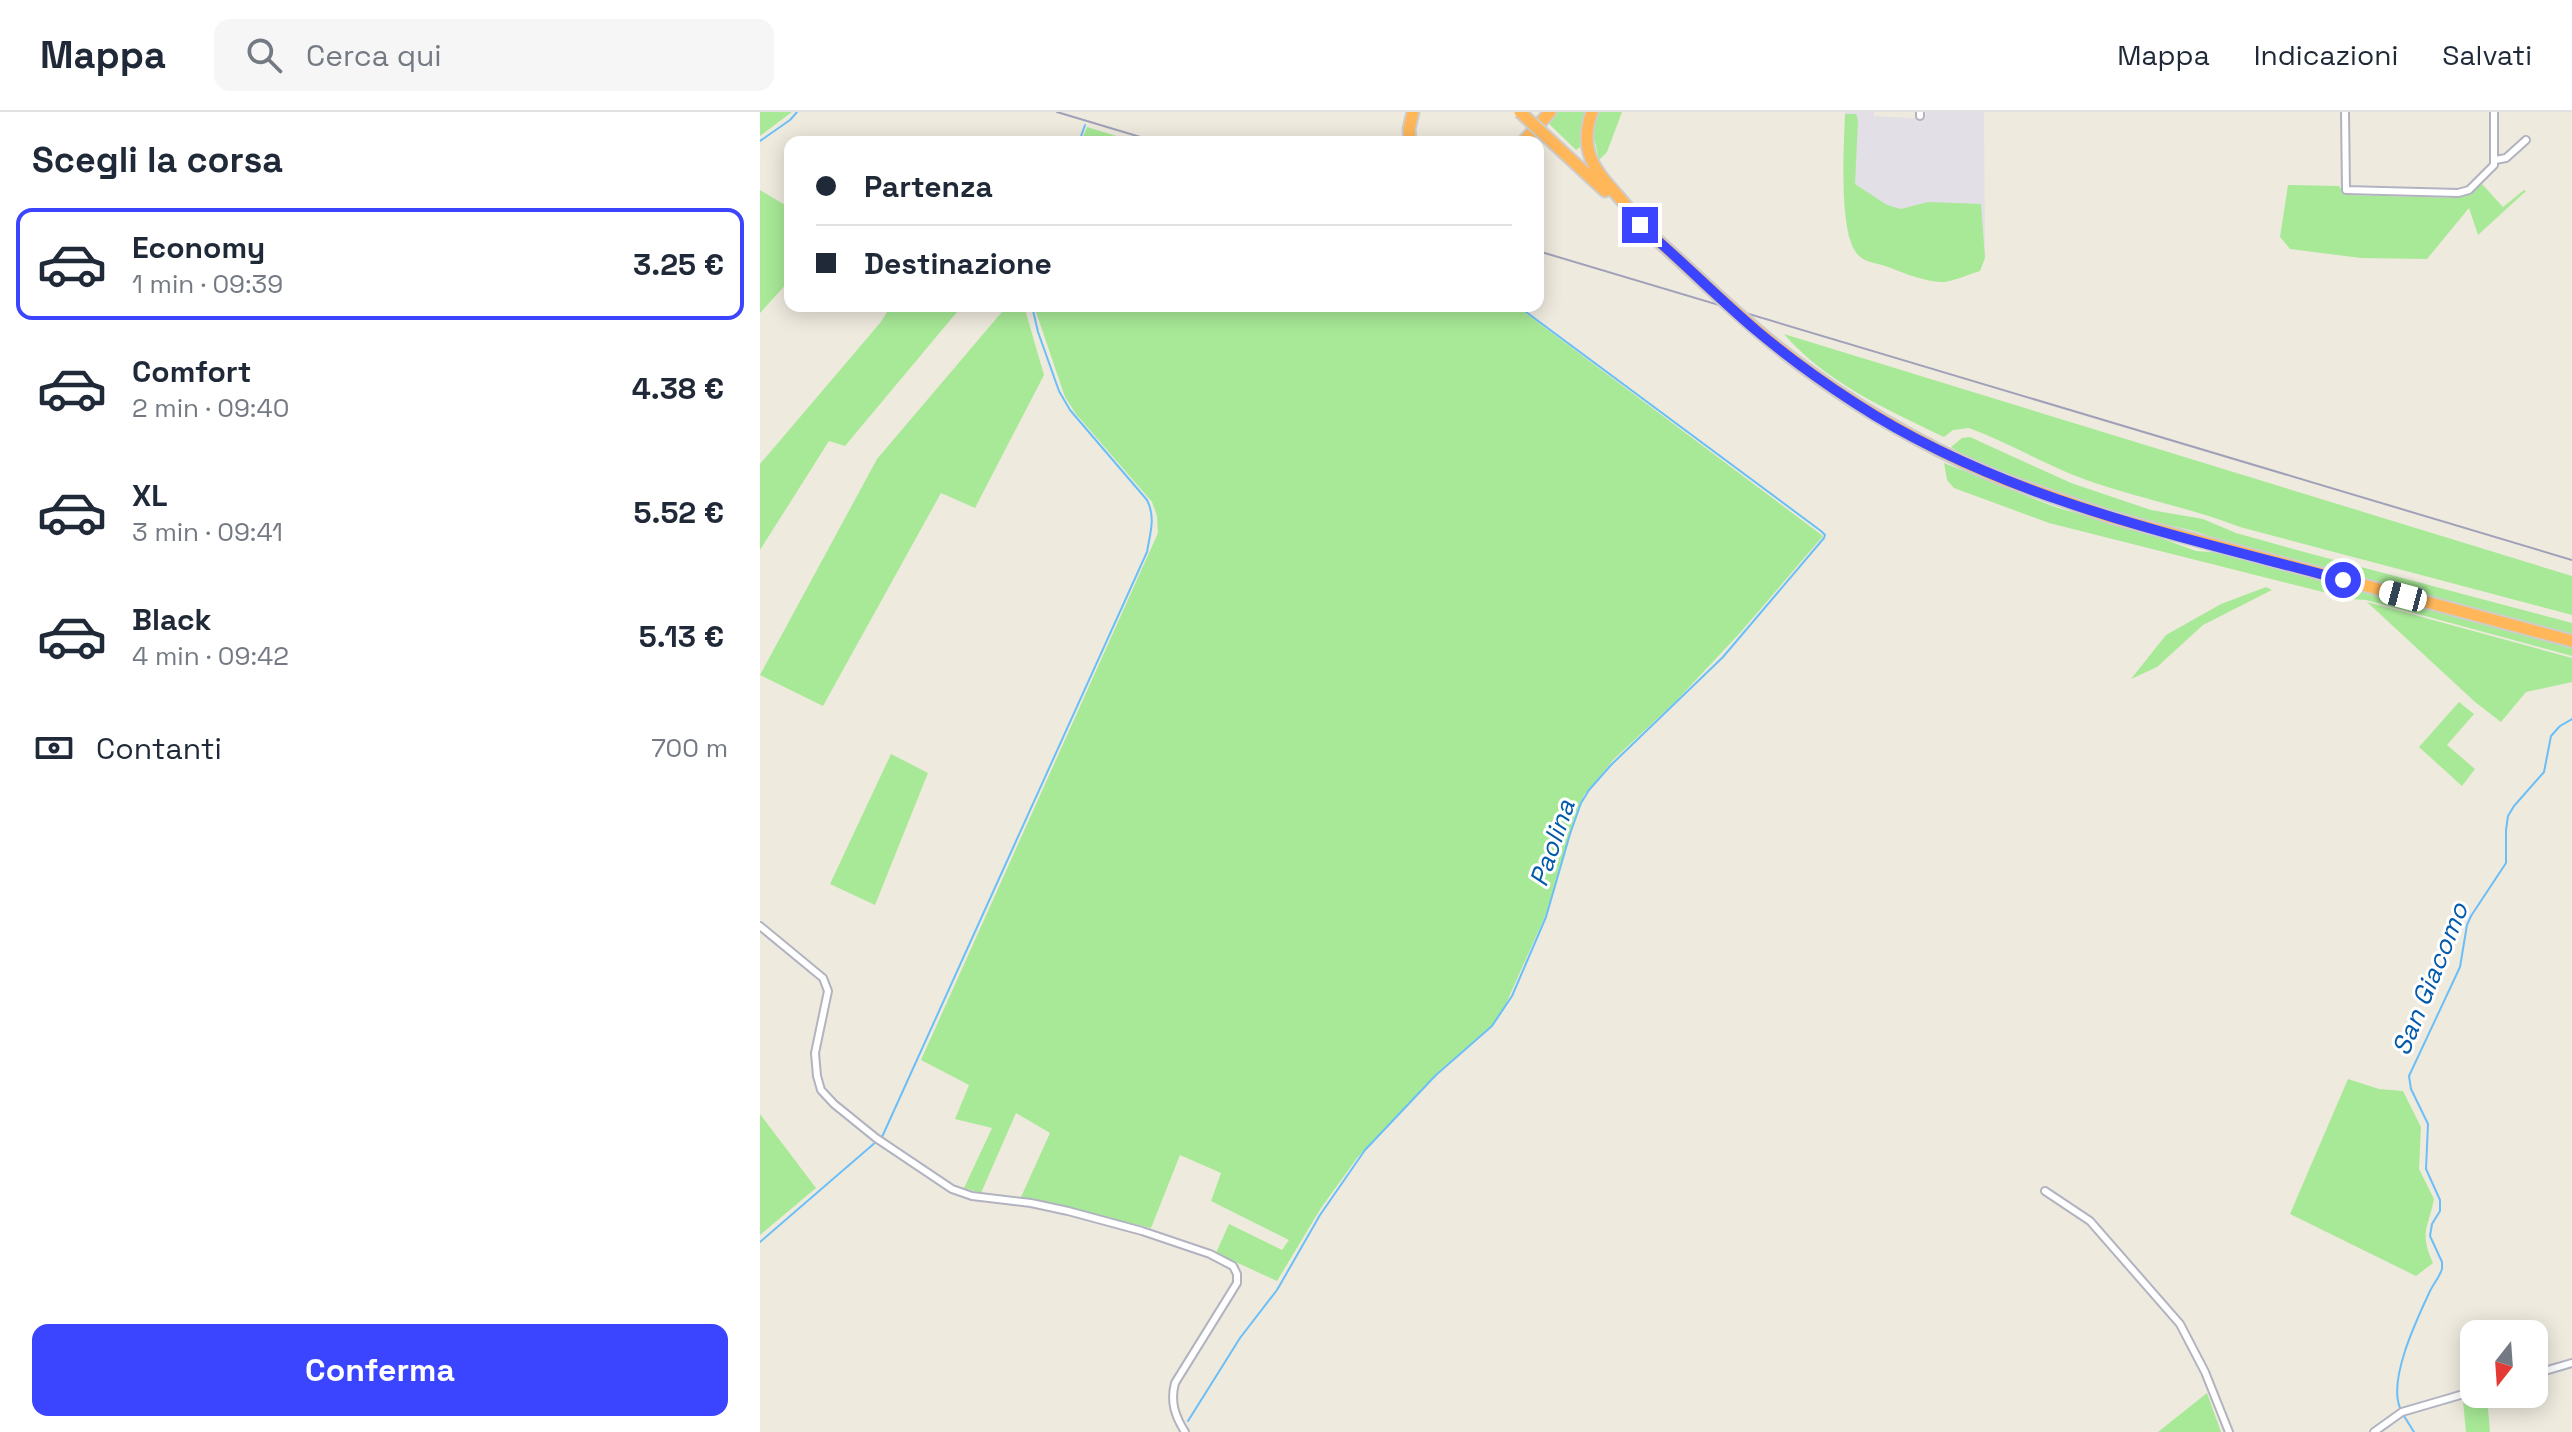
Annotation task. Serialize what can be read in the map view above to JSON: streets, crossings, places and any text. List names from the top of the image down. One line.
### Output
{"water":["Paolina","San Giacomo"],"north":"bottom","page":{"header":"Mappa","search":"Cerca qui","nav":["Mappa","Indicazioni","Salvati"],"heading":"Scegli la corsa","banner":["Partenza","Destinazione"],"list":[{"name":"Economy","note":"1 min · 09:39","value":"3.25 €"},{"name":"Comfort","note":"2 min · 09:40","value":"4.38 €"},{"name":"XL","note":"3 min · 09:41","value":"5.52 €"},{"name":"Black","note":"4 min · 09:42","value":"5.13 €"}],"pay":["Contanti","700 m"],"buttons":"Conferma"}}
